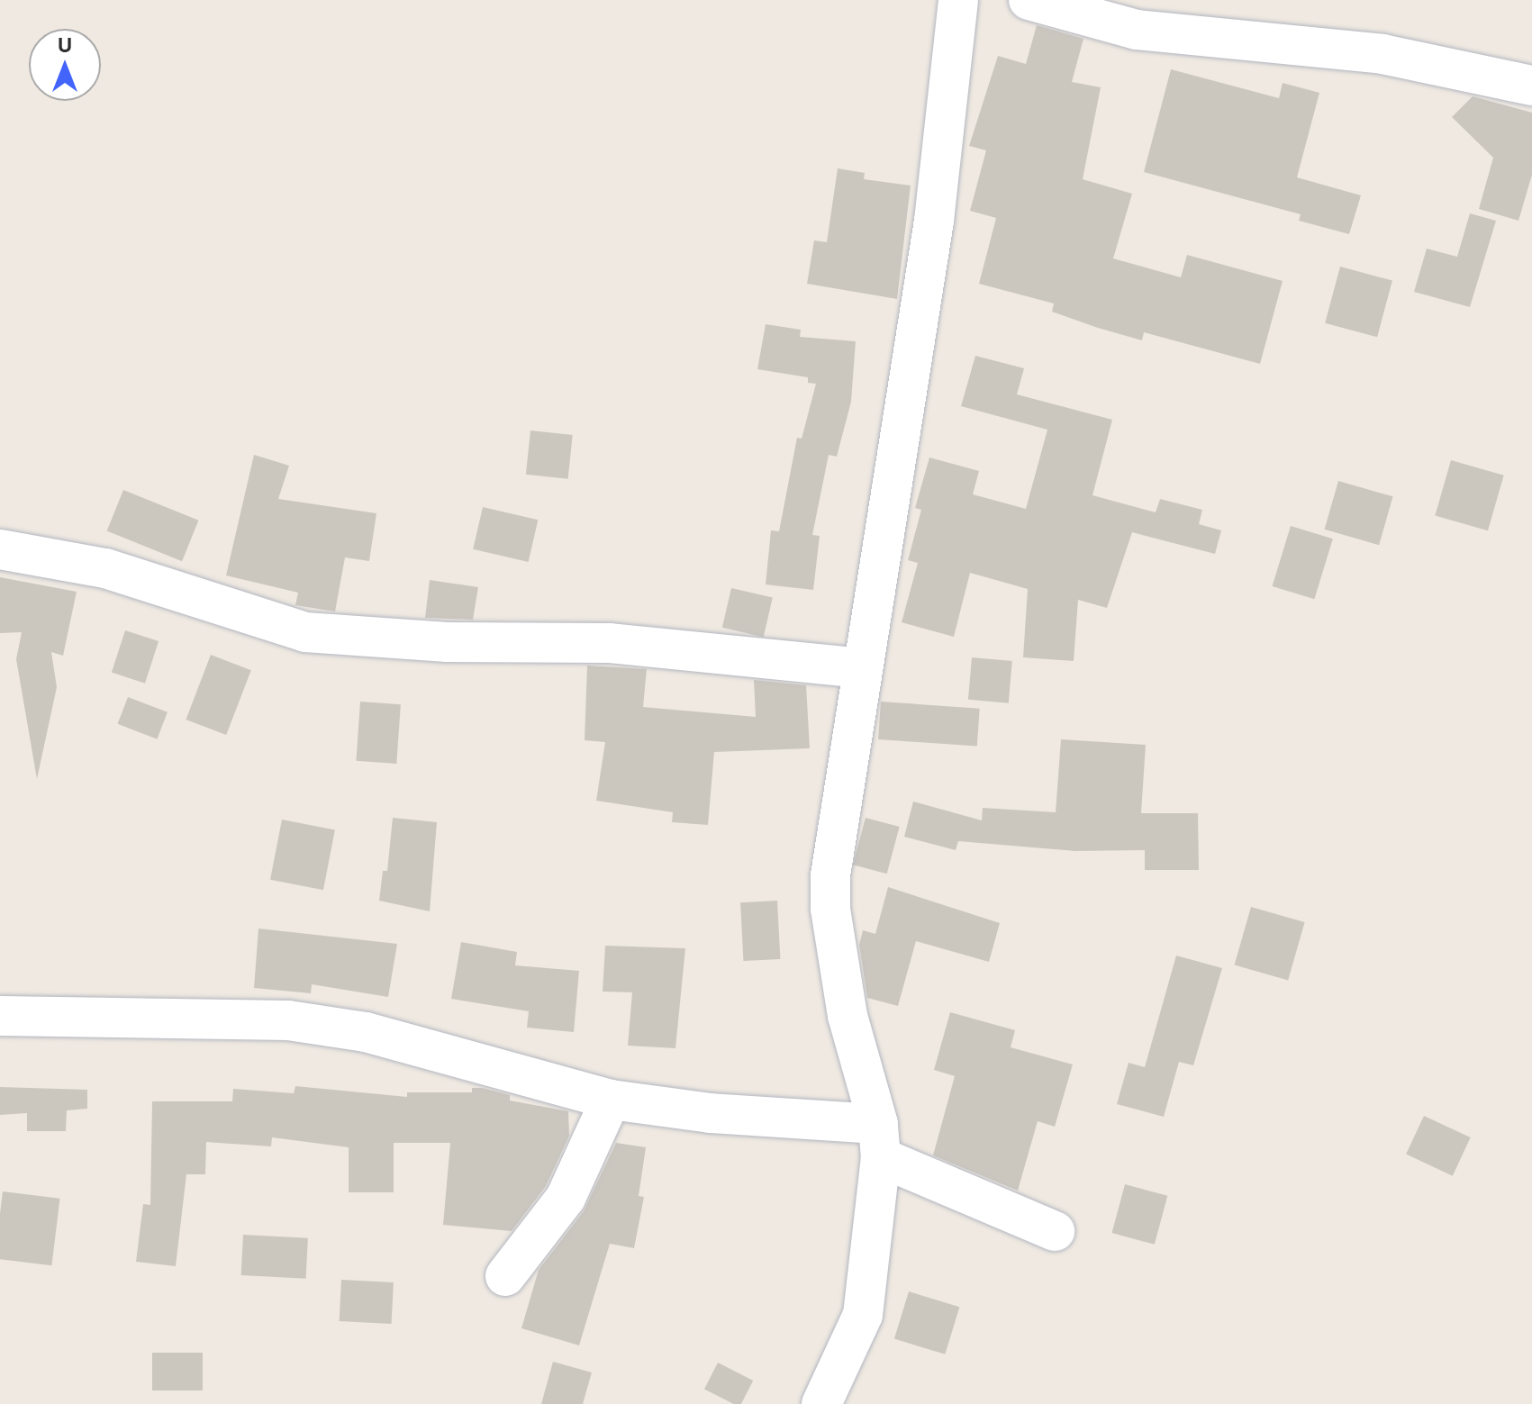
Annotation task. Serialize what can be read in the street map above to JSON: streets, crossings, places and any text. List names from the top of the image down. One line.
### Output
{"north":"top"}
